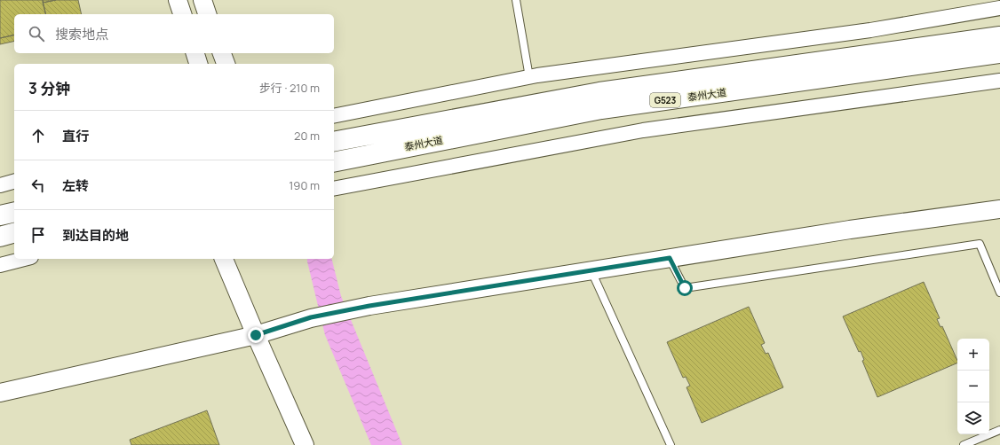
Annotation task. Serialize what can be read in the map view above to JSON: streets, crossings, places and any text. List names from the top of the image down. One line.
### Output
{"streets":{"highway":["泰州大道","G523"]},"page":{"search":"搜索地点","heading":["3 分钟","步行 · 210 m"],"list":[["直行","20 m"],["左转","190 m"],"到达目的地"],"map_buttons":["+","−"]}}
